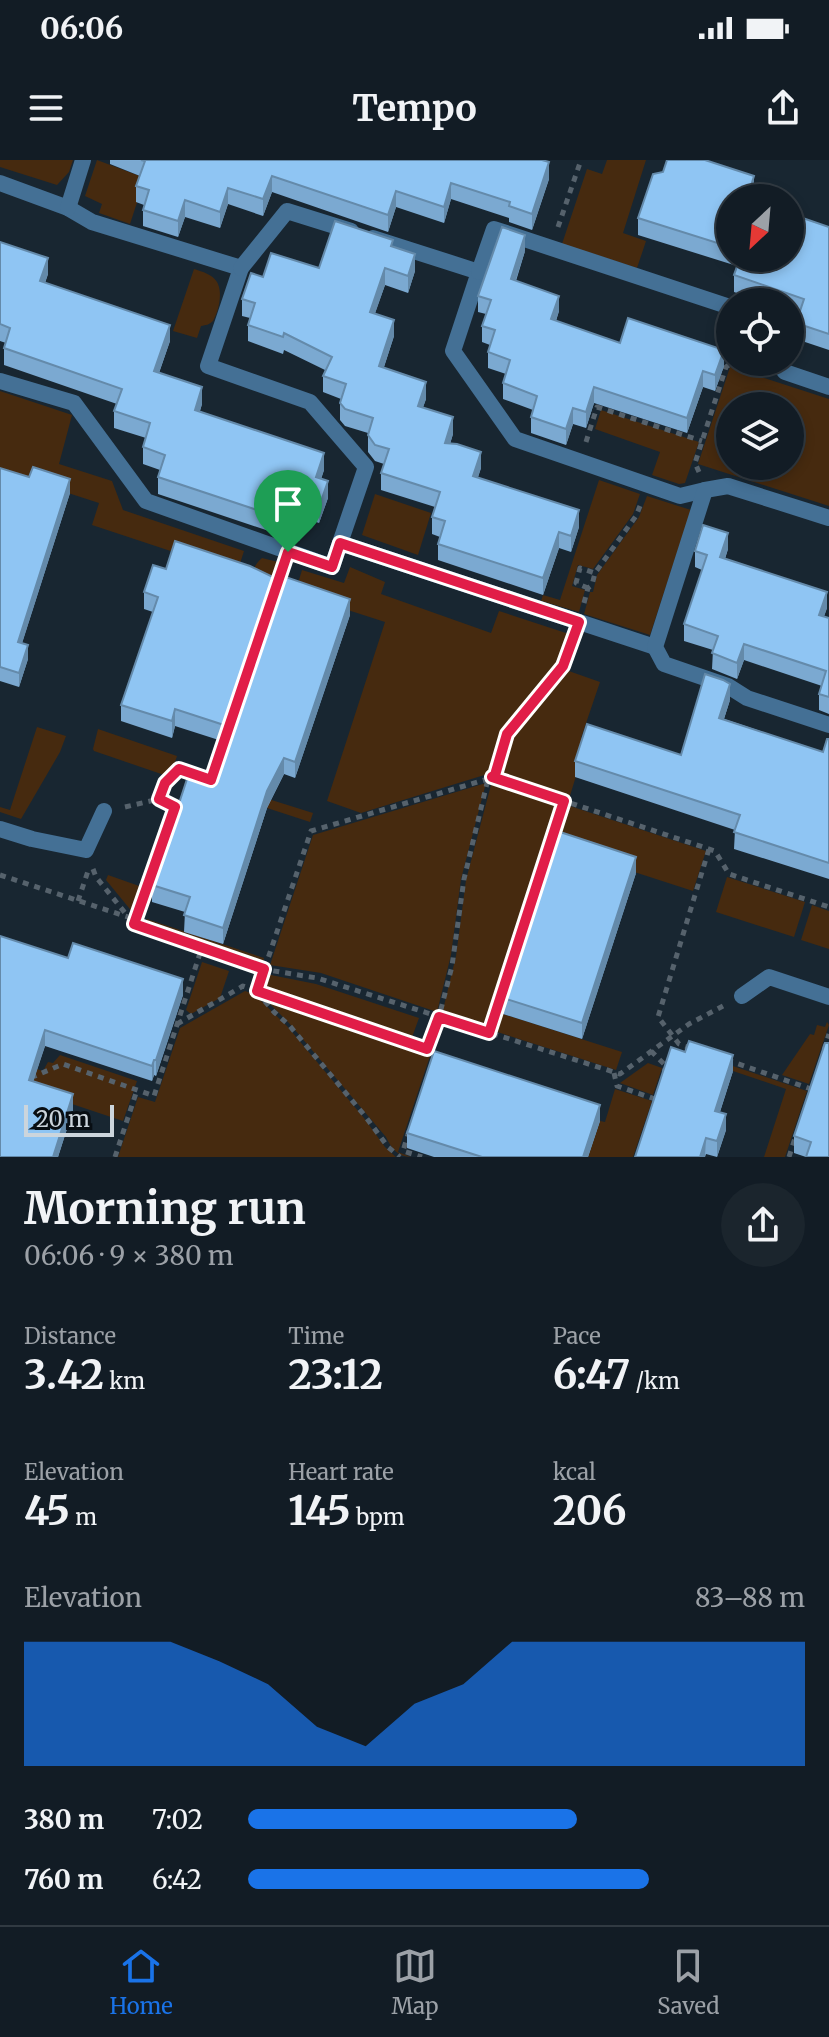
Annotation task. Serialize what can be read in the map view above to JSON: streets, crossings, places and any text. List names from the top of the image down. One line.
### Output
{"scale_bar":"20 m","north":"bottom left","page":{"status":"06:06","header":"Tempo","scale":"20 m","heading":["Morning run","06:06 · 9 × 380 m"],"stats":[["Distance","3.42 km"],["Time","23:12"],["Pace","6:47 /km"],["Elevation","45 m"],["Heart rate","145 bpm"],["kcal","206"]],"chart":["Elevation","83–88 m"],"list":[{"name":"380 m","note":"7:02"},{"name":"760 m","note":"6:42"}],"tabs":["Home","Map","Saved"]}}
